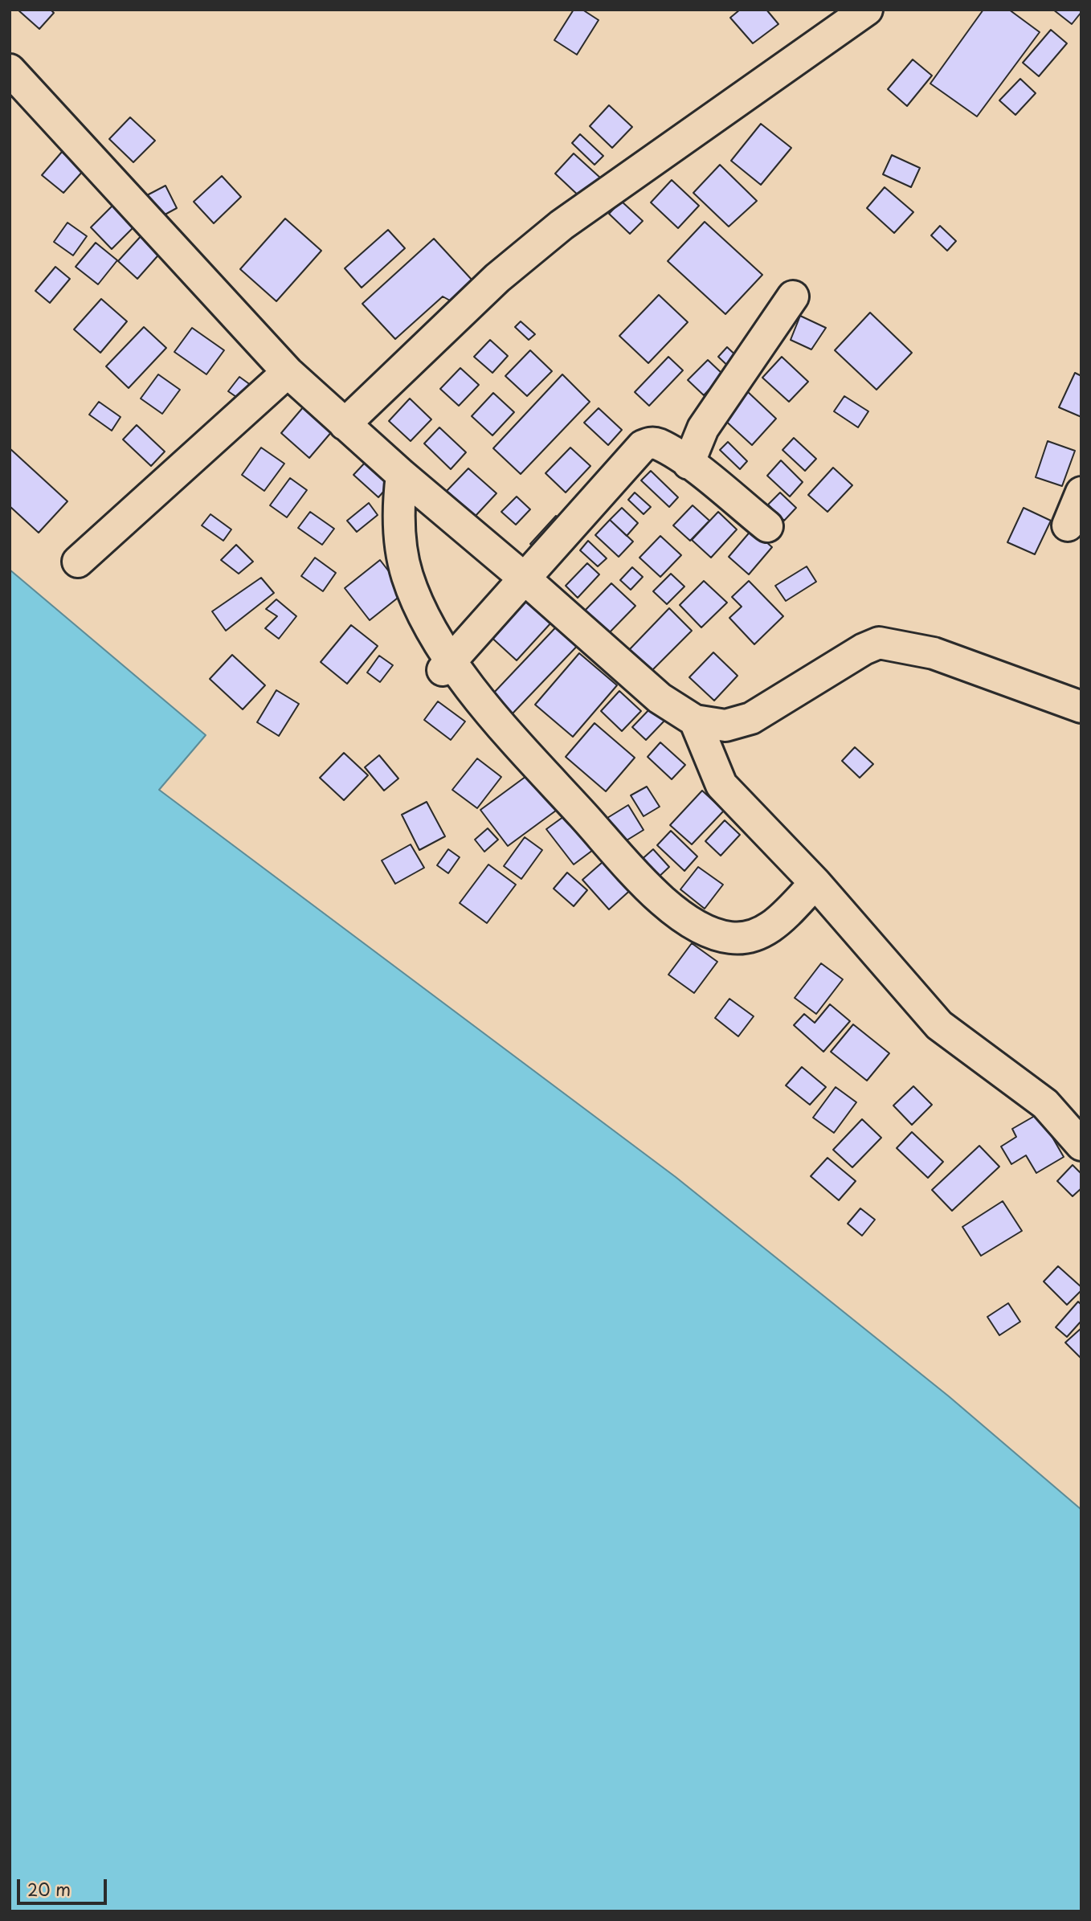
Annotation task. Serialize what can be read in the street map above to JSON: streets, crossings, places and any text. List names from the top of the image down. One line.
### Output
{"scale_bar":"20 m"}
